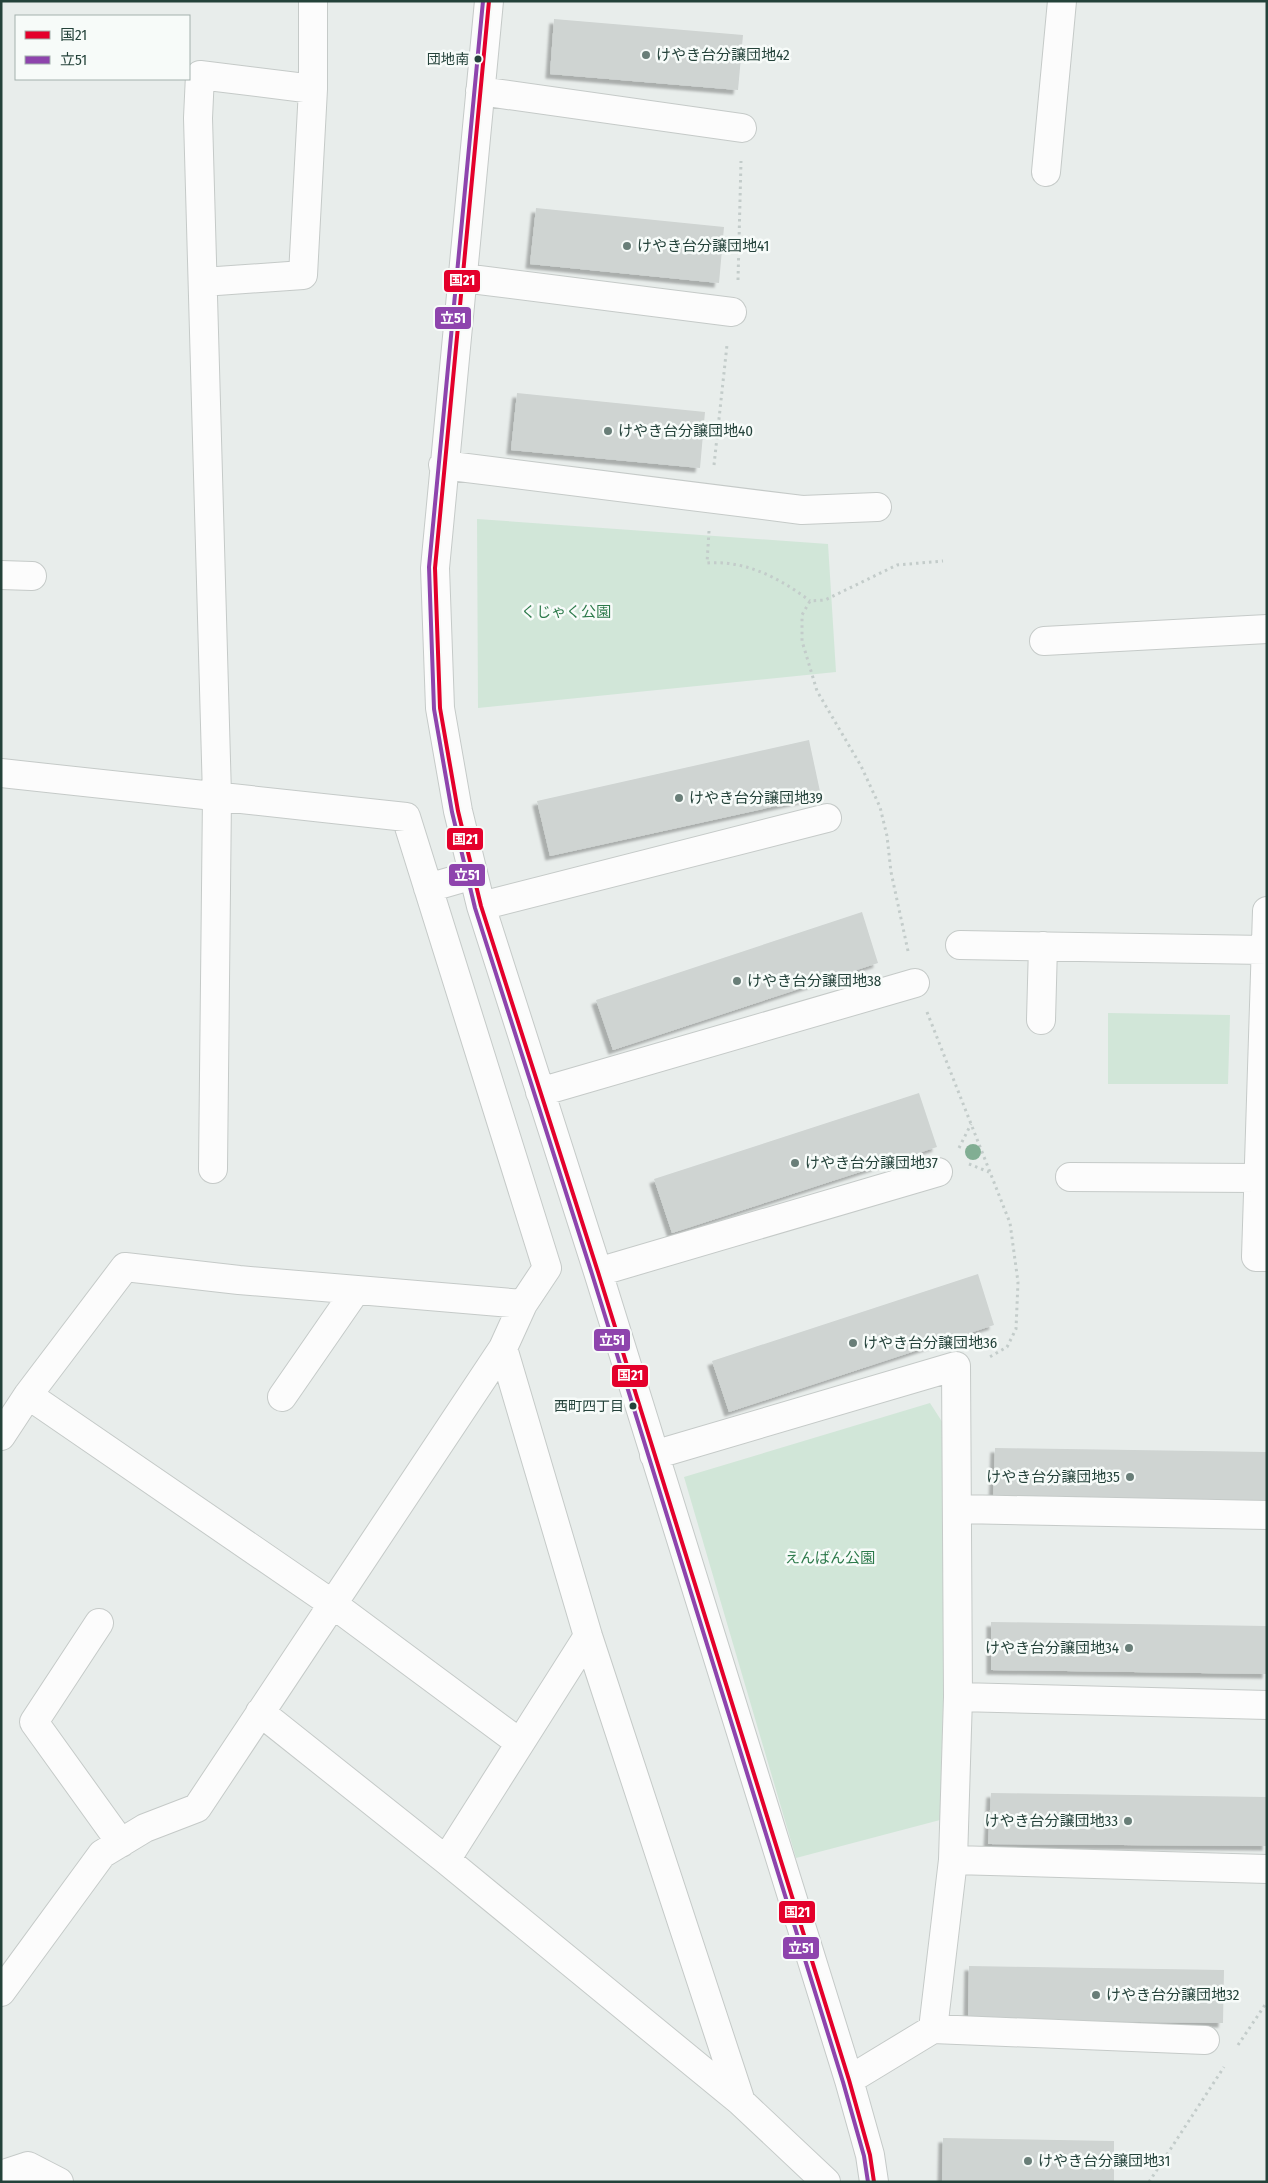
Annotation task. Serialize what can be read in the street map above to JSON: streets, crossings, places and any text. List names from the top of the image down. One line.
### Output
{"parks":["くじゃく公園","えんばん公園"],"places":["けやき台分譲団地42","団地南","けやき台分譲団地41","けやき台分譲団地40","けやき台分譲団地39","けやき台分譲団地38","けやき台分譲団地37","けやき台分譲団地36","西町四丁目","けやき台分譲団地35","けやき台分譲団地34","けやき台分譲団地33","けやき台分譲団地32","けやき台分譲団地31"],"lines":["transit line 国21","transit line 立51"],"legend":["国21","立51"]}
